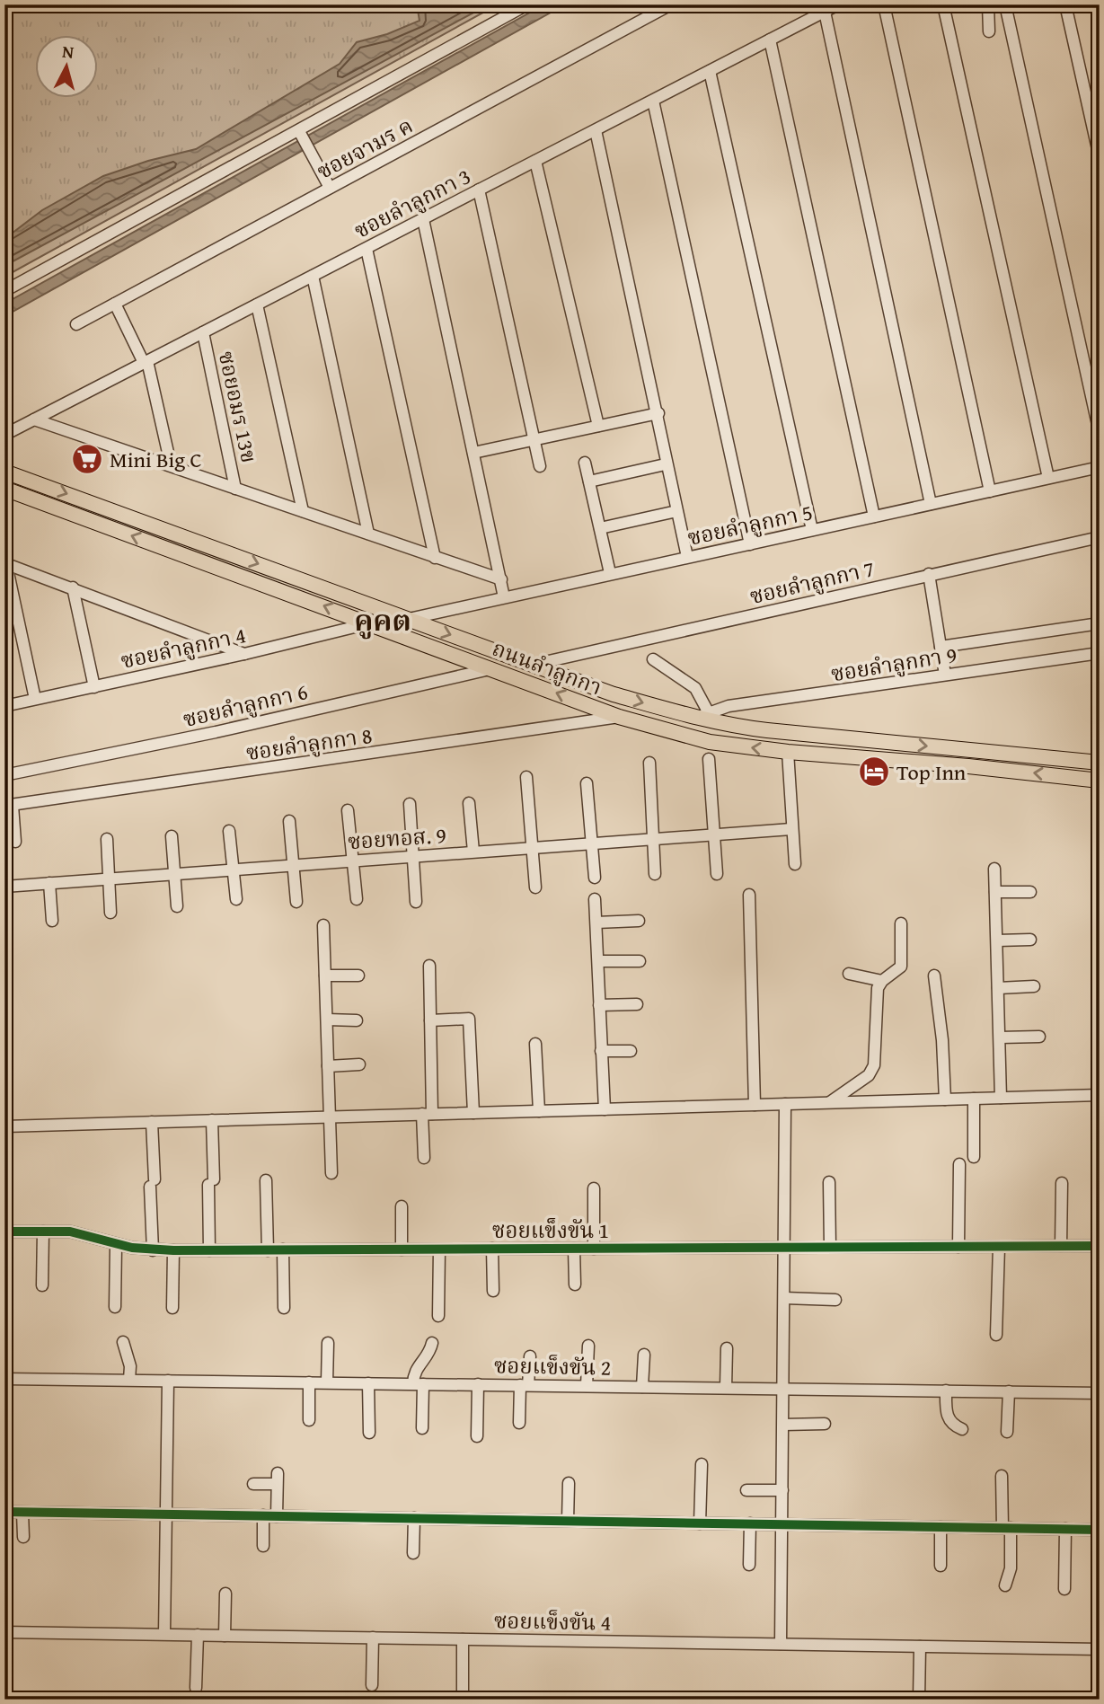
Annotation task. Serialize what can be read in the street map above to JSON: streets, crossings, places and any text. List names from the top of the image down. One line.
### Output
{"streets":{"main road":["ถนนลำลูกกา"],"street":["ซอยจามร ค","ซอยลำลูกกา 3","ซอยอมร 13ข","ซอยลำลูกกา 5","ซอยลำลูกกา 7","ซอยลำลูกกา 4","ซอยลำลูกกา 9","ซอยลำลูกกา 6","ซอยลำลูกกา 8","ซอยทอส. 9","ซอยแข็งขัน 1","ซอยแข็งขัน 2","ซอยแข็งขัน 4"]},"crossings":[["ซอยลำลูกกา 3","ซอยอมร 13ข"],["ซอยลำลูกกา 5","ถนนลำลูกกา"],["ซอยลำลูกกา 7","ถนนลำลูกกา"],["ซอยลำลูกกา 4","ถนนลำลูกกา"],["ซอยลำลูกกา 9","ถนนลำลูกกา"],["ถนนลำลูกกา","ซอยลำลูกกา 6"],["ถนนลำลูกกา","ซอยลำลูกกา 8"]],"districts":["คูคต"],"places":{"supermarket":["Mini Big C"],"hotel":["Top Inn"]},"north":"top"}
